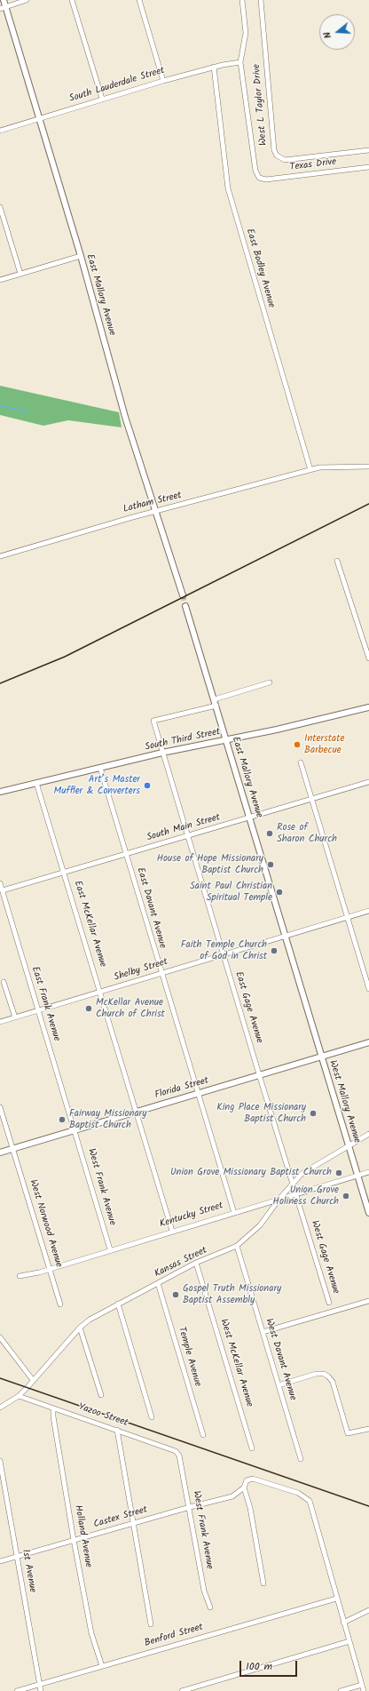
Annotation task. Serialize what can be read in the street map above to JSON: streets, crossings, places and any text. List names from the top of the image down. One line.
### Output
{"streets":{"main road":["East Mallory Avenue","South Third Street","Florida Street","West Mallory Avenue"],"street":["South Lauderdale Street","West L Taylor Drive","Texas Drive","East Bodley Avenue","Latham Street","South Main Street","East Davant Avenue","East McKellar Avenue","Shelby Street","East Frank Avenue","East Gage Avenue","West Frank Avenue","Kentucky Street","West Norwood Avenue","West Gage Avenue","Kansas Street","Temple Avenue","West Davant Avenue","West McKellar Avenue","Yazoo Street","Castex Street","Holland Avenue","1st Avenue","Benford Street"]},"crossings":[["South Lauderdale Street","Texas Drive"],["South Lauderdale Street","East Bodley Avenue"],["South Lauderdale Street","East Mallory Avenue"],["East Bodley Avenue","Latham Street"],["East Mallory Avenue","Latham Street"],["East Mallory Avenue","South Third Street"],["East Mallory Avenue","South Main Street"],["East Mallory Avenue","Shelby Street"],["East Mallory Avenue","East Gage Avenue"],["East Mallory Avenue","Florida Street"],["East Mallory Avenue","West Mallory Avenue"],["South Third Street","East Davant Avenue"],["South Third Street","East McKellar Avenue"],["South Third Street","East Gage Avenue"],["South Main Street","East Davant Avenue"],["South Main Street","East McKellar Avenue"],["South Main Street","East Frank Avenue"],["South Main Street","East Gage Avenue"],["East Davant Avenue","Shelby Street"],["East Davant Avenue","Florida Street"],["East McKellar Avenue","Shelby Street"],["East McKellar Avenue","Florida Street"],["Shelby Street","East Frank Avenue"],["Shelby Street","East Gage Avenue"],["East Frank Avenue","Florida Street"],["East Frank Avenue","West Frank Avenue"],["East Gage Avenue","Florida Street"],["East Gage Avenue","West Gage Avenue"],["Florida Street","West Mallory Avenue"],["Florida Street","West Frank Avenue"],["Florida Street","West Norwood Avenue"],["Florida Street","West Gage Avenue"],["West Mallory Avenue","Kentucky Street"],["West Mallory Avenue","Kansas Street"],["West Frank Avenue","Kentucky Street"],["West Frank Avenue","Yazoo Street"],["West Frank Avenue","Castex Street"],["Kentucky Street","West Norwood Avenue"],["Kentucky Street","West Gage Avenue"],["Kentucky Street","Kansas Street"],["West Gage Avenue","Kansas Street"],["Kansas Street","Temple Avenue"],["Kansas Street","West Davant Avenue"],["Kansas Street","West McKellar Avenue"],["Kansas Street","Yazoo Street"],["Yazoo Street","Holland Avenue"],["Castex Street","Holland Avenue"],["Castex Street","1st Avenue"],["Holland Avenue","Benford Street"],["1st Avenue","Benford Street"]],"places":["Interstate Barbecue","Art’s Master Muffler & Converters","Rose of Sharon Church","House of Hope Missionary Baptist Church","Saint Paul Christian Spiritual Temple","Faith Temple Church of God in Christ","McKellar Avenue Church of Christ","King Place Missionary Baptist Church","Fairway Missionary Baptist Church","Union Grove Missionary Baptist Church","Union Grove Holiness Church","Gospel Truth Missionary Baptist Assembly"],"scale_bar":"100 m","north":"left"}
